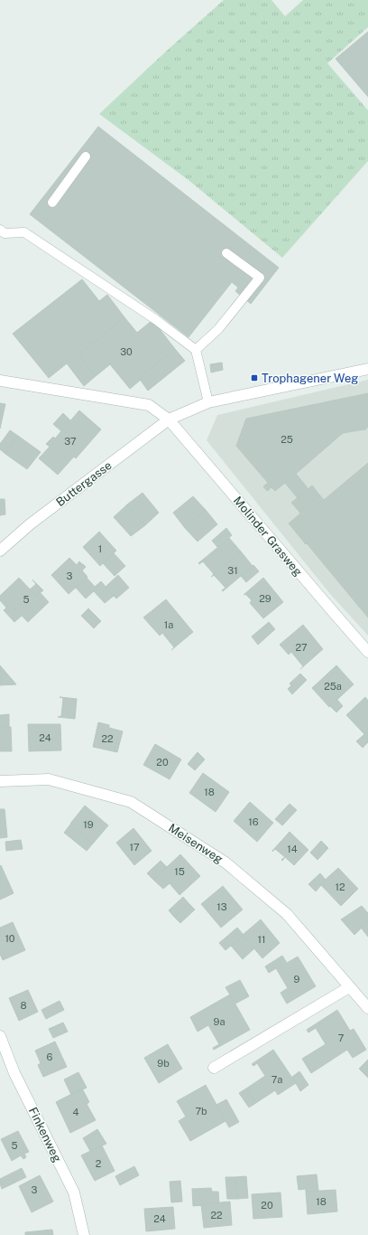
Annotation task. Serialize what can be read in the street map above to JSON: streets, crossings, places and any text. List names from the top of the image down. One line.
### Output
{"streets":{"street":["Buttergasse","Molinder Grasweg","Meisenweg","Finkenweg"]},"crossings":[["Buttergasse","Molinder Grasweg"]],"places":{"transit":["Trophagener Weg"]},"house_numbers":["30","25","37","1","31","3","29","5","1a","27","25a","24","22","20","18","16","19","17","14","15","12","13","10","11","9","8","9a","7","6","9b","7a","7b","4","5","2","3","18","20","22","24"]}
